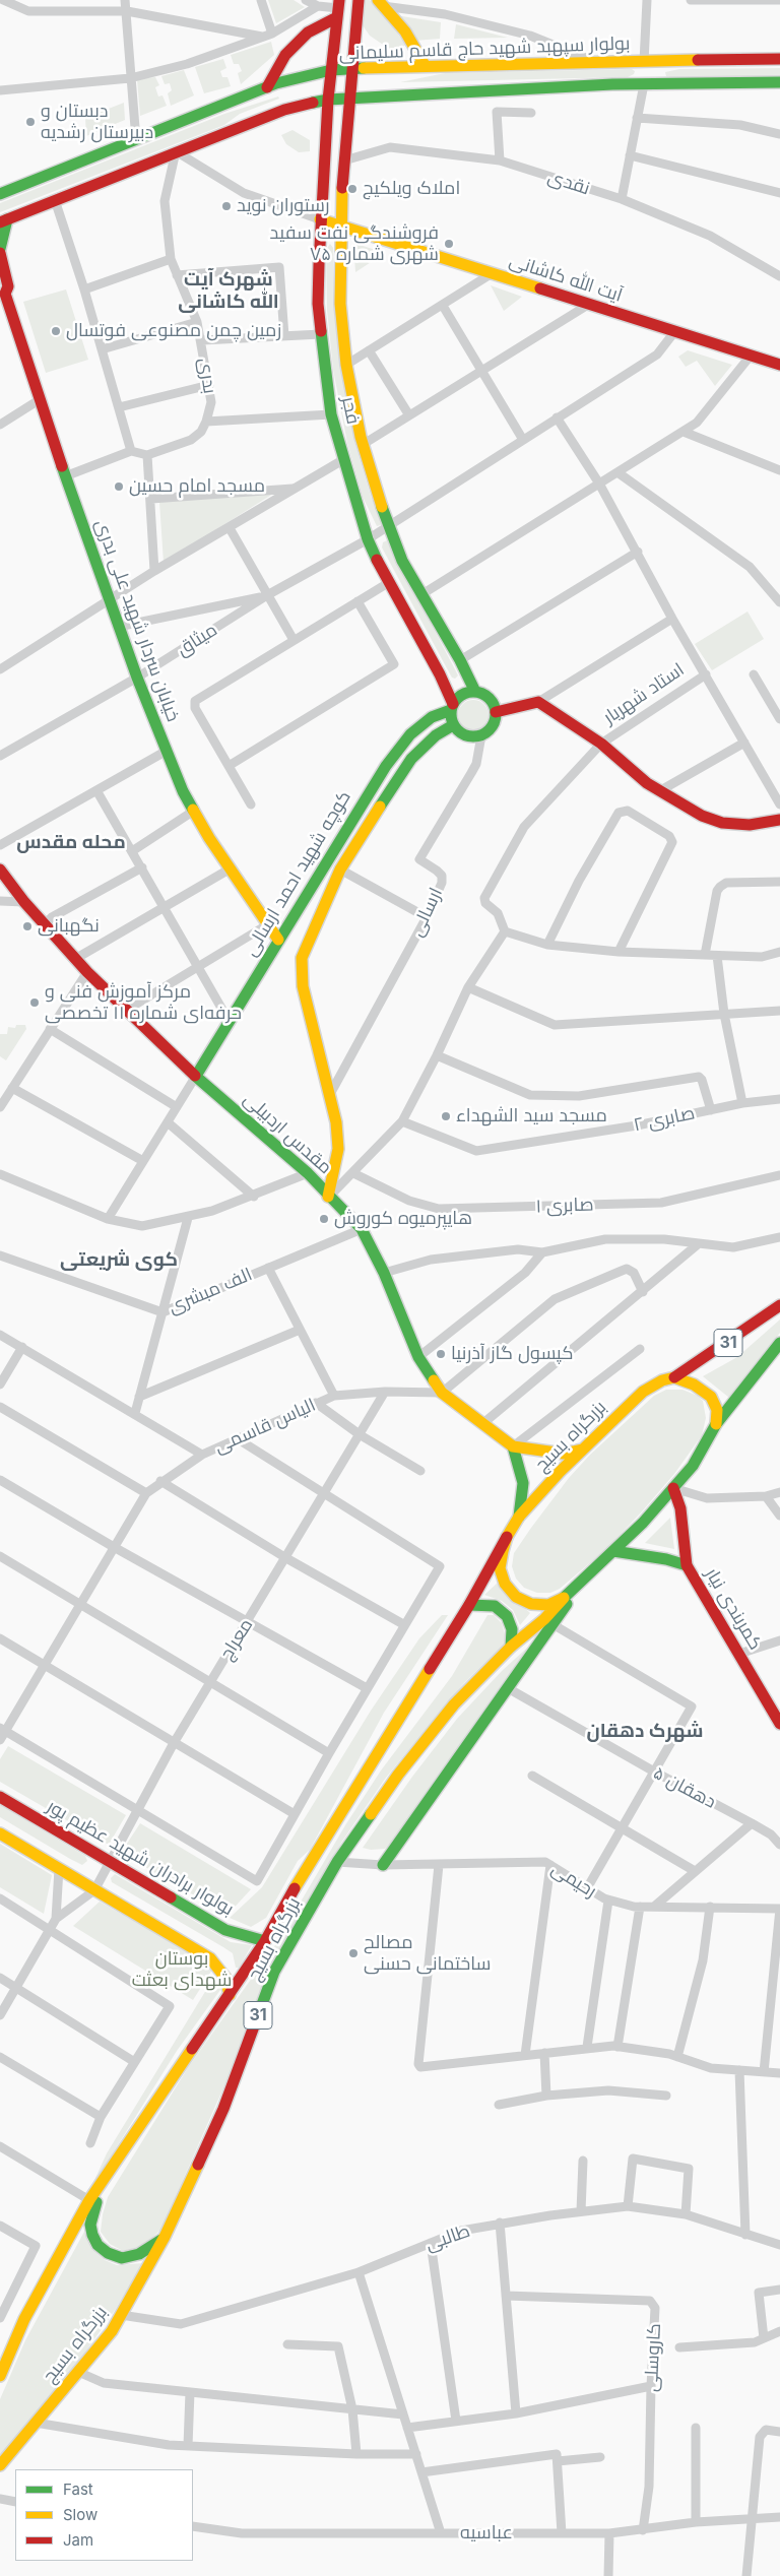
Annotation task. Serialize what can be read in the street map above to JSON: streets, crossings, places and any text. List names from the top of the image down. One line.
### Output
{"streets":{"main road":["بولوار سپهبد شهید حاج قاسم سلیمانی","آیت الله کاشانی","فجر","خیابان سردار شهید علی بدری","استاد شهریار","کوچه شهید احمد ارسالی","مقدس اردبیلی","31","بزرگراه بسیج","کمربندی نیار","بولوار برادران شهید عظیم‌ پور"],"street":["نقدی","بدری","میثاق","ارسالی","صابری ۲","صابری ۱","الف مبشری","الیاس قاسمی","معراج","دهقان ۵","رحیمی","طالبی","کاروسلی","عباسیه"]},"crossings":[["بولوار سپهبد شهید حاج قاسم سلیمانی","فجر"],["نقدی","فجر"],["آیت الله کاشانی","فجر"],["آیت الله کاشانی","میثاق"],["فجر","میثاق"],["فجر","کوچه شهید احمد ارسالی"],["فجر","ارسالی"],["خیابان سردار شهید علی بدری","میثاق"],["خیابان سردار شهید علی بدری","کوچه شهید احمد ارسالی"],["کوچه شهید احمد ارسالی","ارسالی"],["کوچه شهید احمد ارسالی","مقدس اردبیلی"],["مقدس اردبیلی","الف مبشری"],["مقدس اردبیلی","الیاس قاسمی"],["الیاس قاسمی","معراج"],["بزرگراه بسیج","بولوار برادران شهید عظیم‌ پور"],["بزرگراه بسیج","رحیمی"],["بزرگراه بسیج","طالبی"],["معراج","بولوار برادران شهید عظیم‌ پور"],["کاروسلی","عباسیه"]],"districts":["شهرک آیت الله کاشانی","محله مقدس","کوی شریعتی","شهرک دهقان"],"parks":["بوستان شهدای بعثت"],"places":["دبستان و دبیرستان رشدیه","املاک ویلکیج","رستوران نوید","فروشندگی نفت سفید شهری شماره ۷۵","زمین چمن مصنوعی فوتسال","مسجد امام حسین","نگهبانی","مرکز آموزش فنی و حرفه‌ای شماره ۱۱ تخصصی","مسجد سید الشهداء","هایپرمیوه کوروش","کپسول گاز آذرنیا","مصالح ساختمانی حسنی"],"legend":["Fast","Slow","Jam"]}
